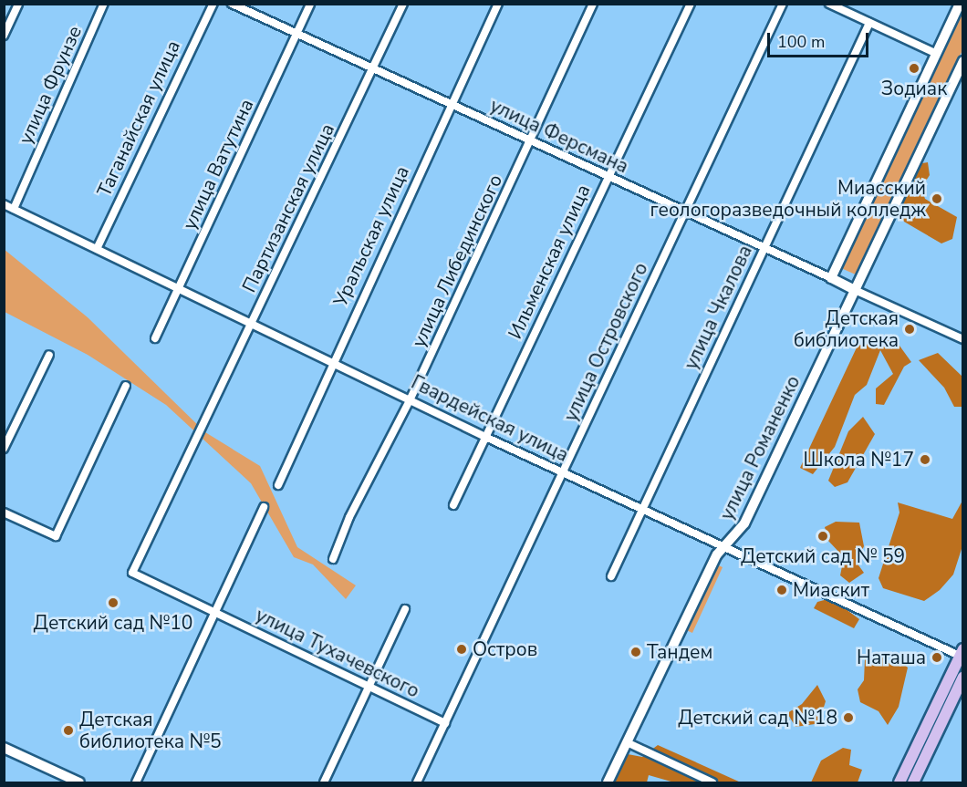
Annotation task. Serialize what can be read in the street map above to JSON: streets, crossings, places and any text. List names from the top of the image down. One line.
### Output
{"streets":{"main road":["улица Ферсмана","улица Романенко"],"street":["улица Фрунзе","Таганайская улица","улица Ватутина","Партизанская улица","Уральская улица","улица Либединского","Ильменская улица","улица Чкалова","улица Островского","Гвардейская улица","улица Тухачевского"]},"crossings":[["улица Фрунзе","Гвардейская улица"],["Таганайская улица","Гвардейская улица"],["улица Ферсмана","улица Ватутина"],["улица Ферсмана","Партизанская улица"],["улица Ферсмана","Уральская улица"],["улица Ферсмана","улица Либединского"],["улица Ферсмана","Ильменская улица"],["улица Ферсмана","улица Чкалова"],["улица Ферсмана","улица Островского"],["улица Ферсмана","улица Романенко"],["улица Ватутина","Гвардейская улица"],["Партизанская улица","Гвардейская улица"],["Партизанская улица","улица Тухачевского"],["Уральская улица","Гвардейская улица"],["улица Либединского","Гвардейская улица"],["Ильменская улица","Гвардейская улица"],["улица Чкалова","Гвардейская улица"],["улица Островского","Гвардейская улица"],["улица Островского","улица Тухачевского"],["Гвардейская улица","улица Романенко"]],"places":["Зодиак","Миасский геологоразведочный колледж","Детская библиотека","Школа №17","Детский сад № 59","Миаскит","Детский сад №10","Остров","Тандем","Наташа","Детский сад №18","Детская библиотека №5"],"scale_bar":"100 m"}
